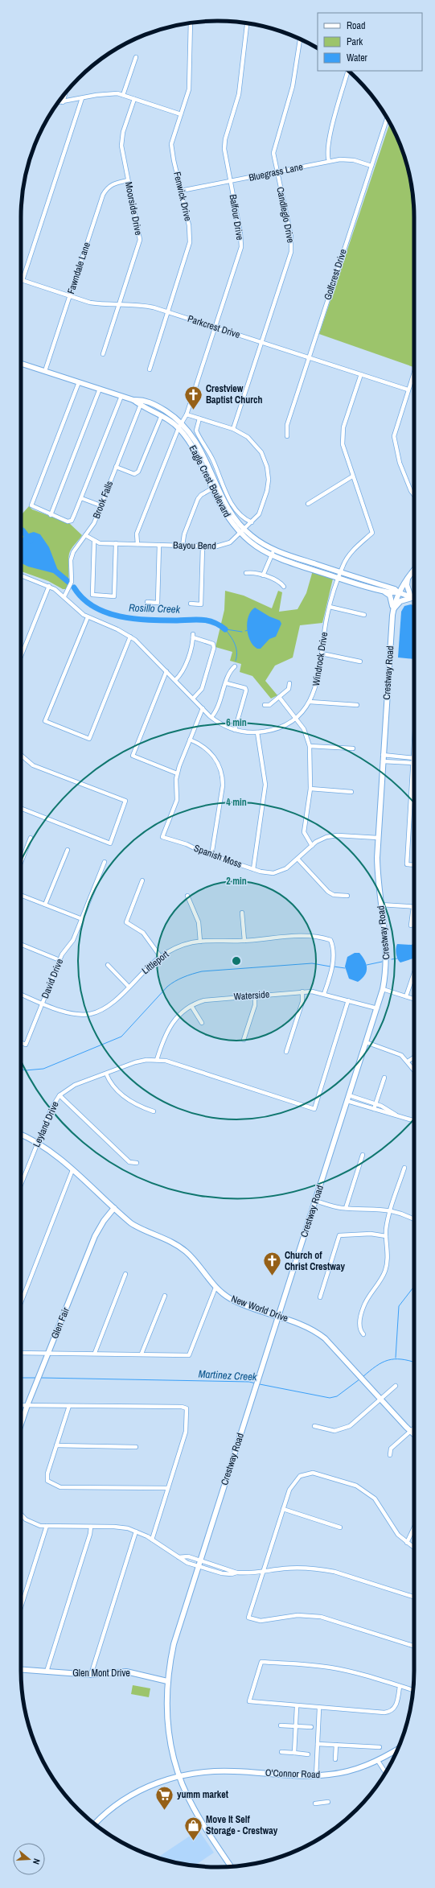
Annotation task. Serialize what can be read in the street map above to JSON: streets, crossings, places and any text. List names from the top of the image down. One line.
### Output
{"streets":{"main road":["Eagle Crest Boulevard","Crestway Road","New World Drive","Glen Fair","Glen Mont Drive","O'Connor Road"],"street":["Bluegrass Lane","Fenwick Drive","Moorside Drive","Candleglo Drive","Balfour Drive","Fawndale Lane","Golfcrest Drive","Parkcrest Drive","Brook Falls","Bayou Bend","Windrock Drive","Spanish Moss","Littleport","David Drive","Waterside","Leyland Drive"]},"crossings":[["Bluegrass Lane","Fenwick Drive"],["Bluegrass Lane","Candleglo Drive"],["Bluegrass Lane","Balfour Drive"],["Bluegrass Lane","Golfcrest Drive"],["Fenwick Drive","Parkcrest Drive"],["Moorside Drive","Fawndale Lane"],["Moorside Drive","Parkcrest Drive"],["Candleglo Drive","Parkcrest Drive"],["Candleglo Drive","Bayou Bend"],["Balfour Drive","Parkcrest Drive"],["Balfour Drive","Eagle Crest Boulevard"],["Balfour Drive","Bayou Bend"],["Fawndale Lane","Parkcrest Drive"],["Fawndale Lane","Eagle Crest Boulevard"],["Golfcrest Drive","Parkcrest Drive"],["Parkcrest Drive","Windrock Drive"],["Eagle Crest Boulevard","Brook Falls"],["Eagle Crest Boulevard","Bayou Bend"],["Eagle Crest Boulevard","Windrock Drive"],["Eagle Crest Boulevard","Crestway Road"],["Brook Falls","Windrock Drive"],["Crestway Road","Spanish Moss"],["Crestway Road","Waterside"],["Crestway Road","New World Drive"],["Crestway Road","Glen Mont Drive"],["Crestway Road","O'Connor Road"],["Littleport","David Drive"],["Littleport","Waterside"],["Waterside","Leyland Drive"],["Leyland Drive","New World Drive"],["New World Drive","Glen Fair"]],"water":["Rosillo Creek","Martinez Creek"],"places":{"church":["Crestview Baptist Church","Church of Christ Crestway"],"supermarket":["yumm market"],"shop":["Move It Self Storage - Crestway"]},"legend":["Road","Park","Water"],"north":"right","rings":["6 min","4 min","2 min"]}
